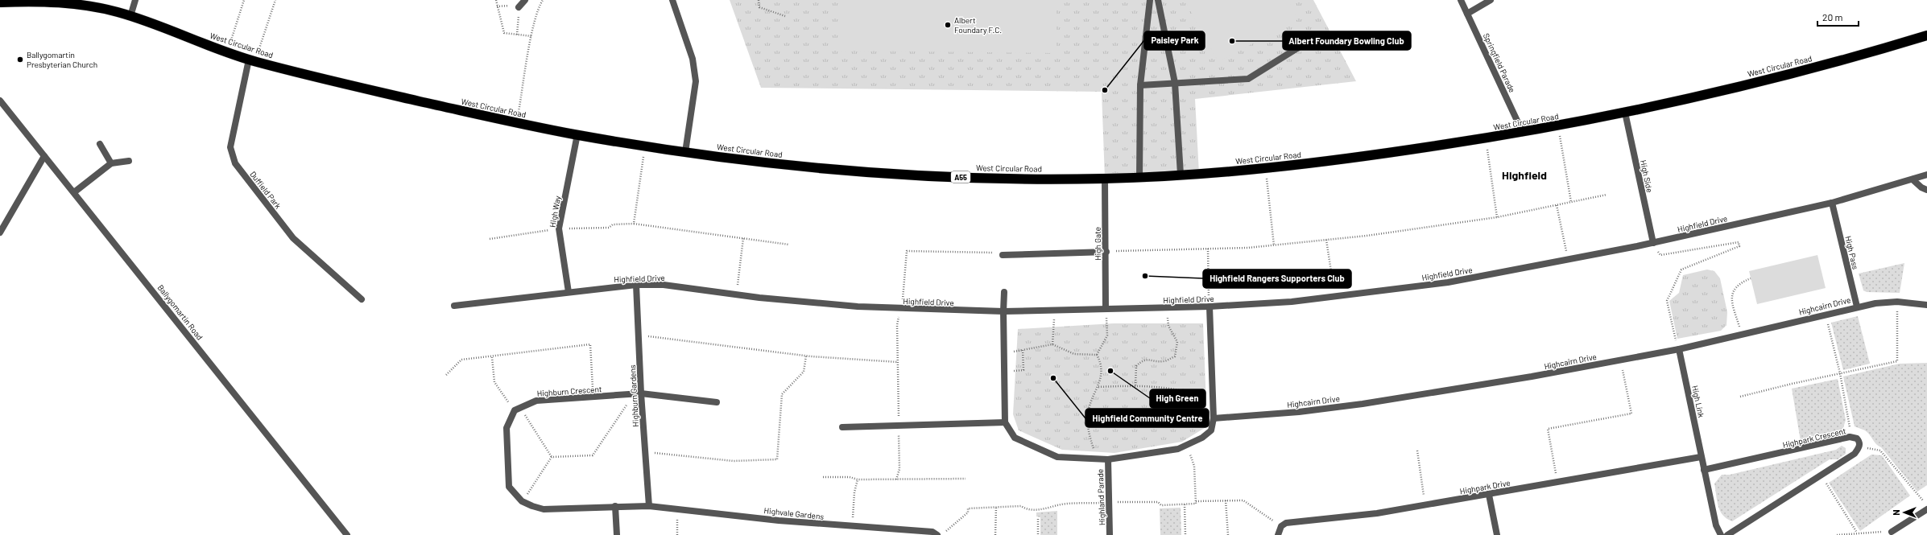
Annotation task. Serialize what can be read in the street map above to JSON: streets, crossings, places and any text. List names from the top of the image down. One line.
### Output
{"streets":{"highway":["West Circular Road","A55"],"street":["Springfield Parade","High Side","Duffield Park","High Way","Highfield Drive","High Gate","High Pass","Highcairn Drive","Ballygomartin Road","Highburn Crescent","Highburn Gardens","High Link","Highpark Crescent","Highpark Drive","Highland Parade","Highvale Gardens"]},"crossings":[["West Circular Road","Springfield Parade"],["West Circular Road","High Side"],["West Circular Road","Duffield Park"],["West Circular Road","High Way"],["West Circular Road","High Gate"],["High Side","Highfield Drive"],["High Way","Highfield Drive"],["Highfield Drive","High Gate"],["Highfield Drive","High Pass"],["Highfield Drive","Highburn Gardens"],["High Pass","Highcairn Drive"],["Highcairn Drive","High Link"],["Highburn Crescent","Highburn Gardens"],["Highburn Gardens","Highvale Gardens"],["High Link","Highpark Drive"]],"districts":["Highfield"],"places":["Albert Foundary F.C.","Albert Foundary Bowling Club","Ballygomartin Presbyterian Church","Paisley Park","Highfield Rangers Supporters Club","High Green","Highfield Community Centre"],"scale_bar":"20 m","north":"left"}
